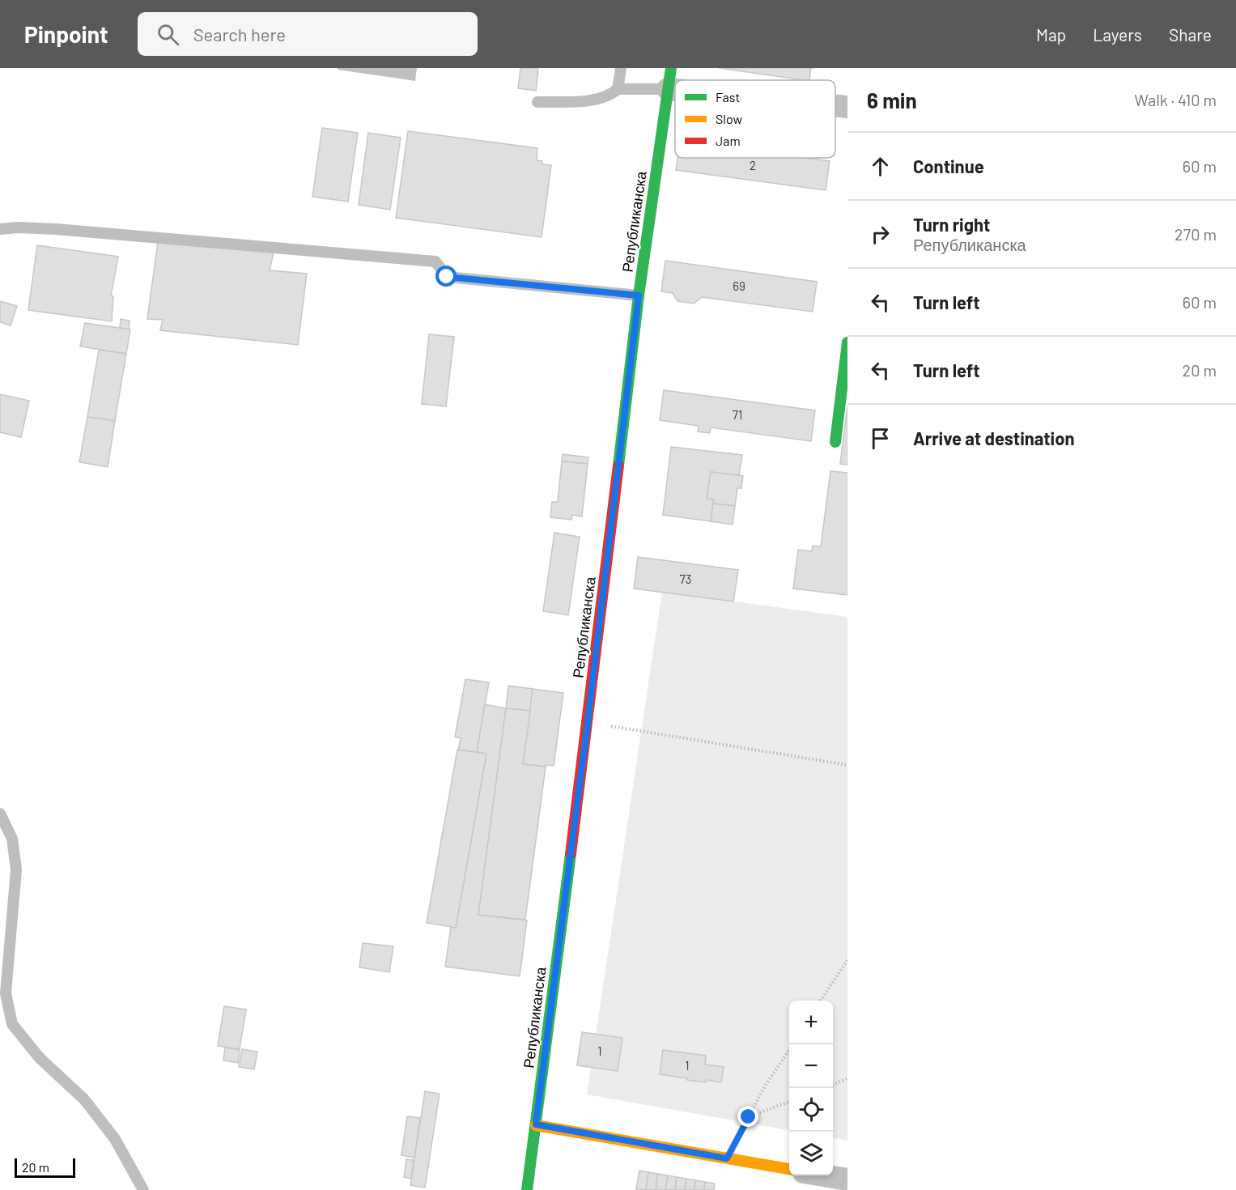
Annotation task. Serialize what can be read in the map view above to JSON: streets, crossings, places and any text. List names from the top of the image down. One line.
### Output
{"streets":{"street":["Републиканска"]},"house_numbers":["2","69","71","73","1","1"],"legend":["Fast","Slow","Jam"],"scale_bar":"20 m","page":{"header":"Pinpoint","search":"Search here","nav":["Map","Layers","Share"],"heading":["6 min","Walk · 410 m"],"list":[["Continue","60 m"],["Turn right","Републиканска","270 m"],["Turn left","60 m"],["Turn left","20 m"],"Arrive at destination"],"map_buttons":["+","−"],"scale":"20 m"}}
